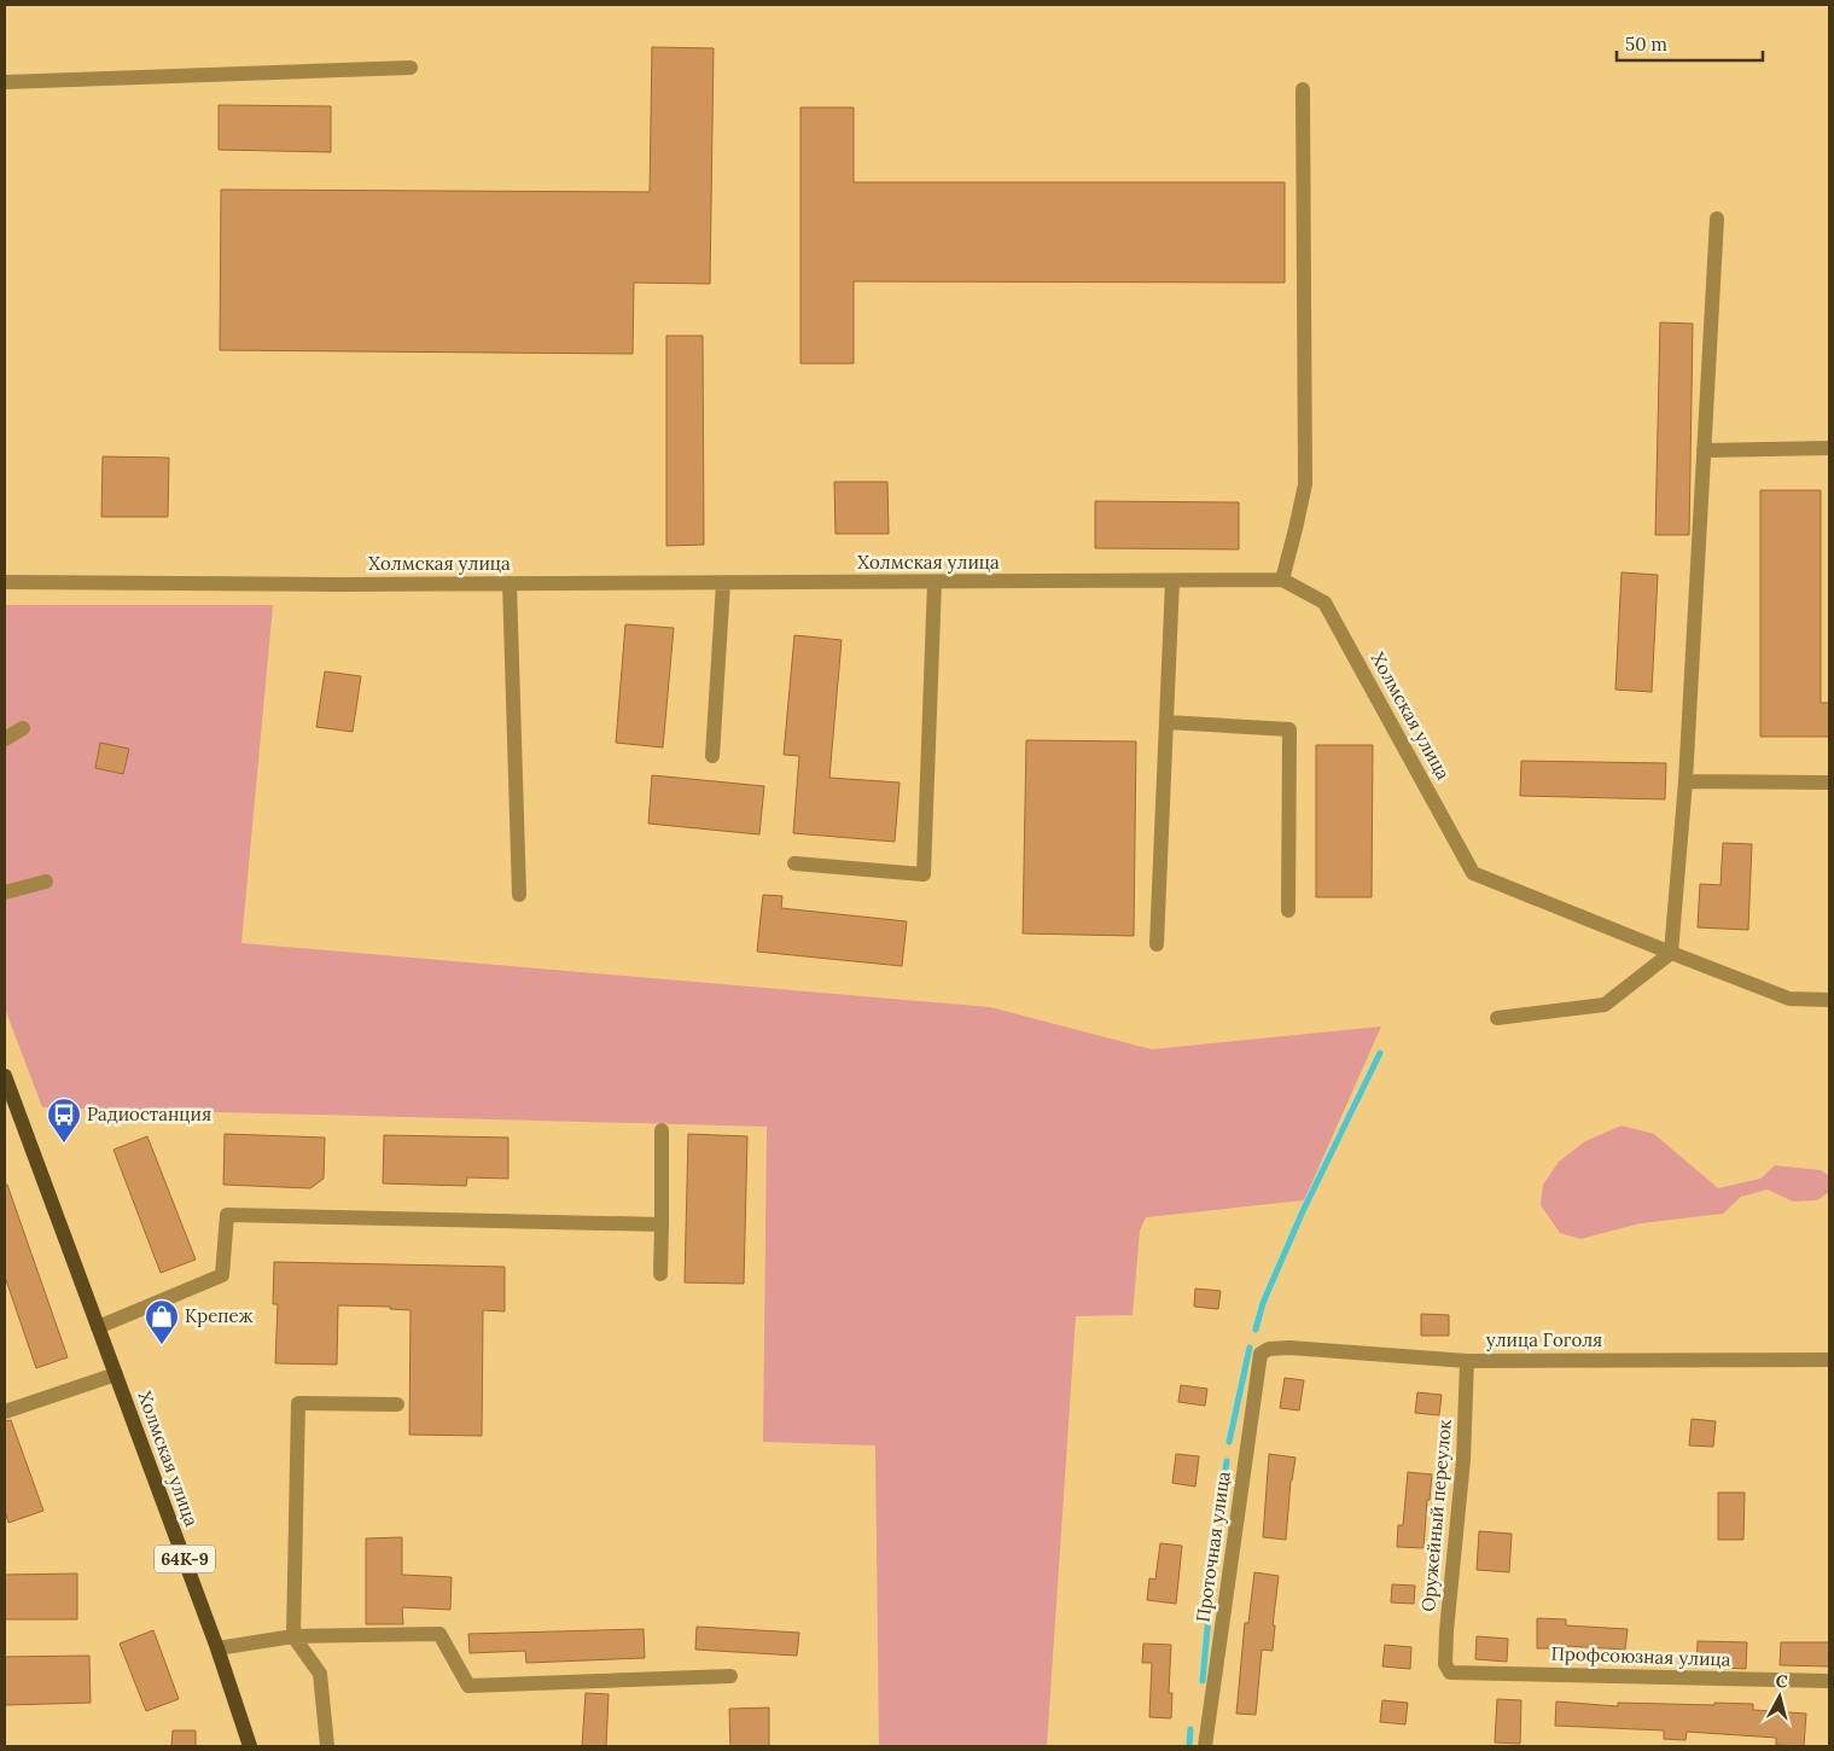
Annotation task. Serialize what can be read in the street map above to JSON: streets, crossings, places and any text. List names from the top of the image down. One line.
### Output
{"streets":{"main road":["Холмская улица","64К-9"],"street":["улица Гоголя","Оружейный переулок","Проточная улица","Профсоюзная улица"]},"crossings":[["улица Гоголя","Оружейный переулок"],["улица Гоголя","Проточная улица"],["Оружейный переулок","Профсоюзная улица"]],"places":{"bus stop":["Радиостанция"],"shop":["Крепеж"]},"scale_bar":"50 m","north":"top"}
